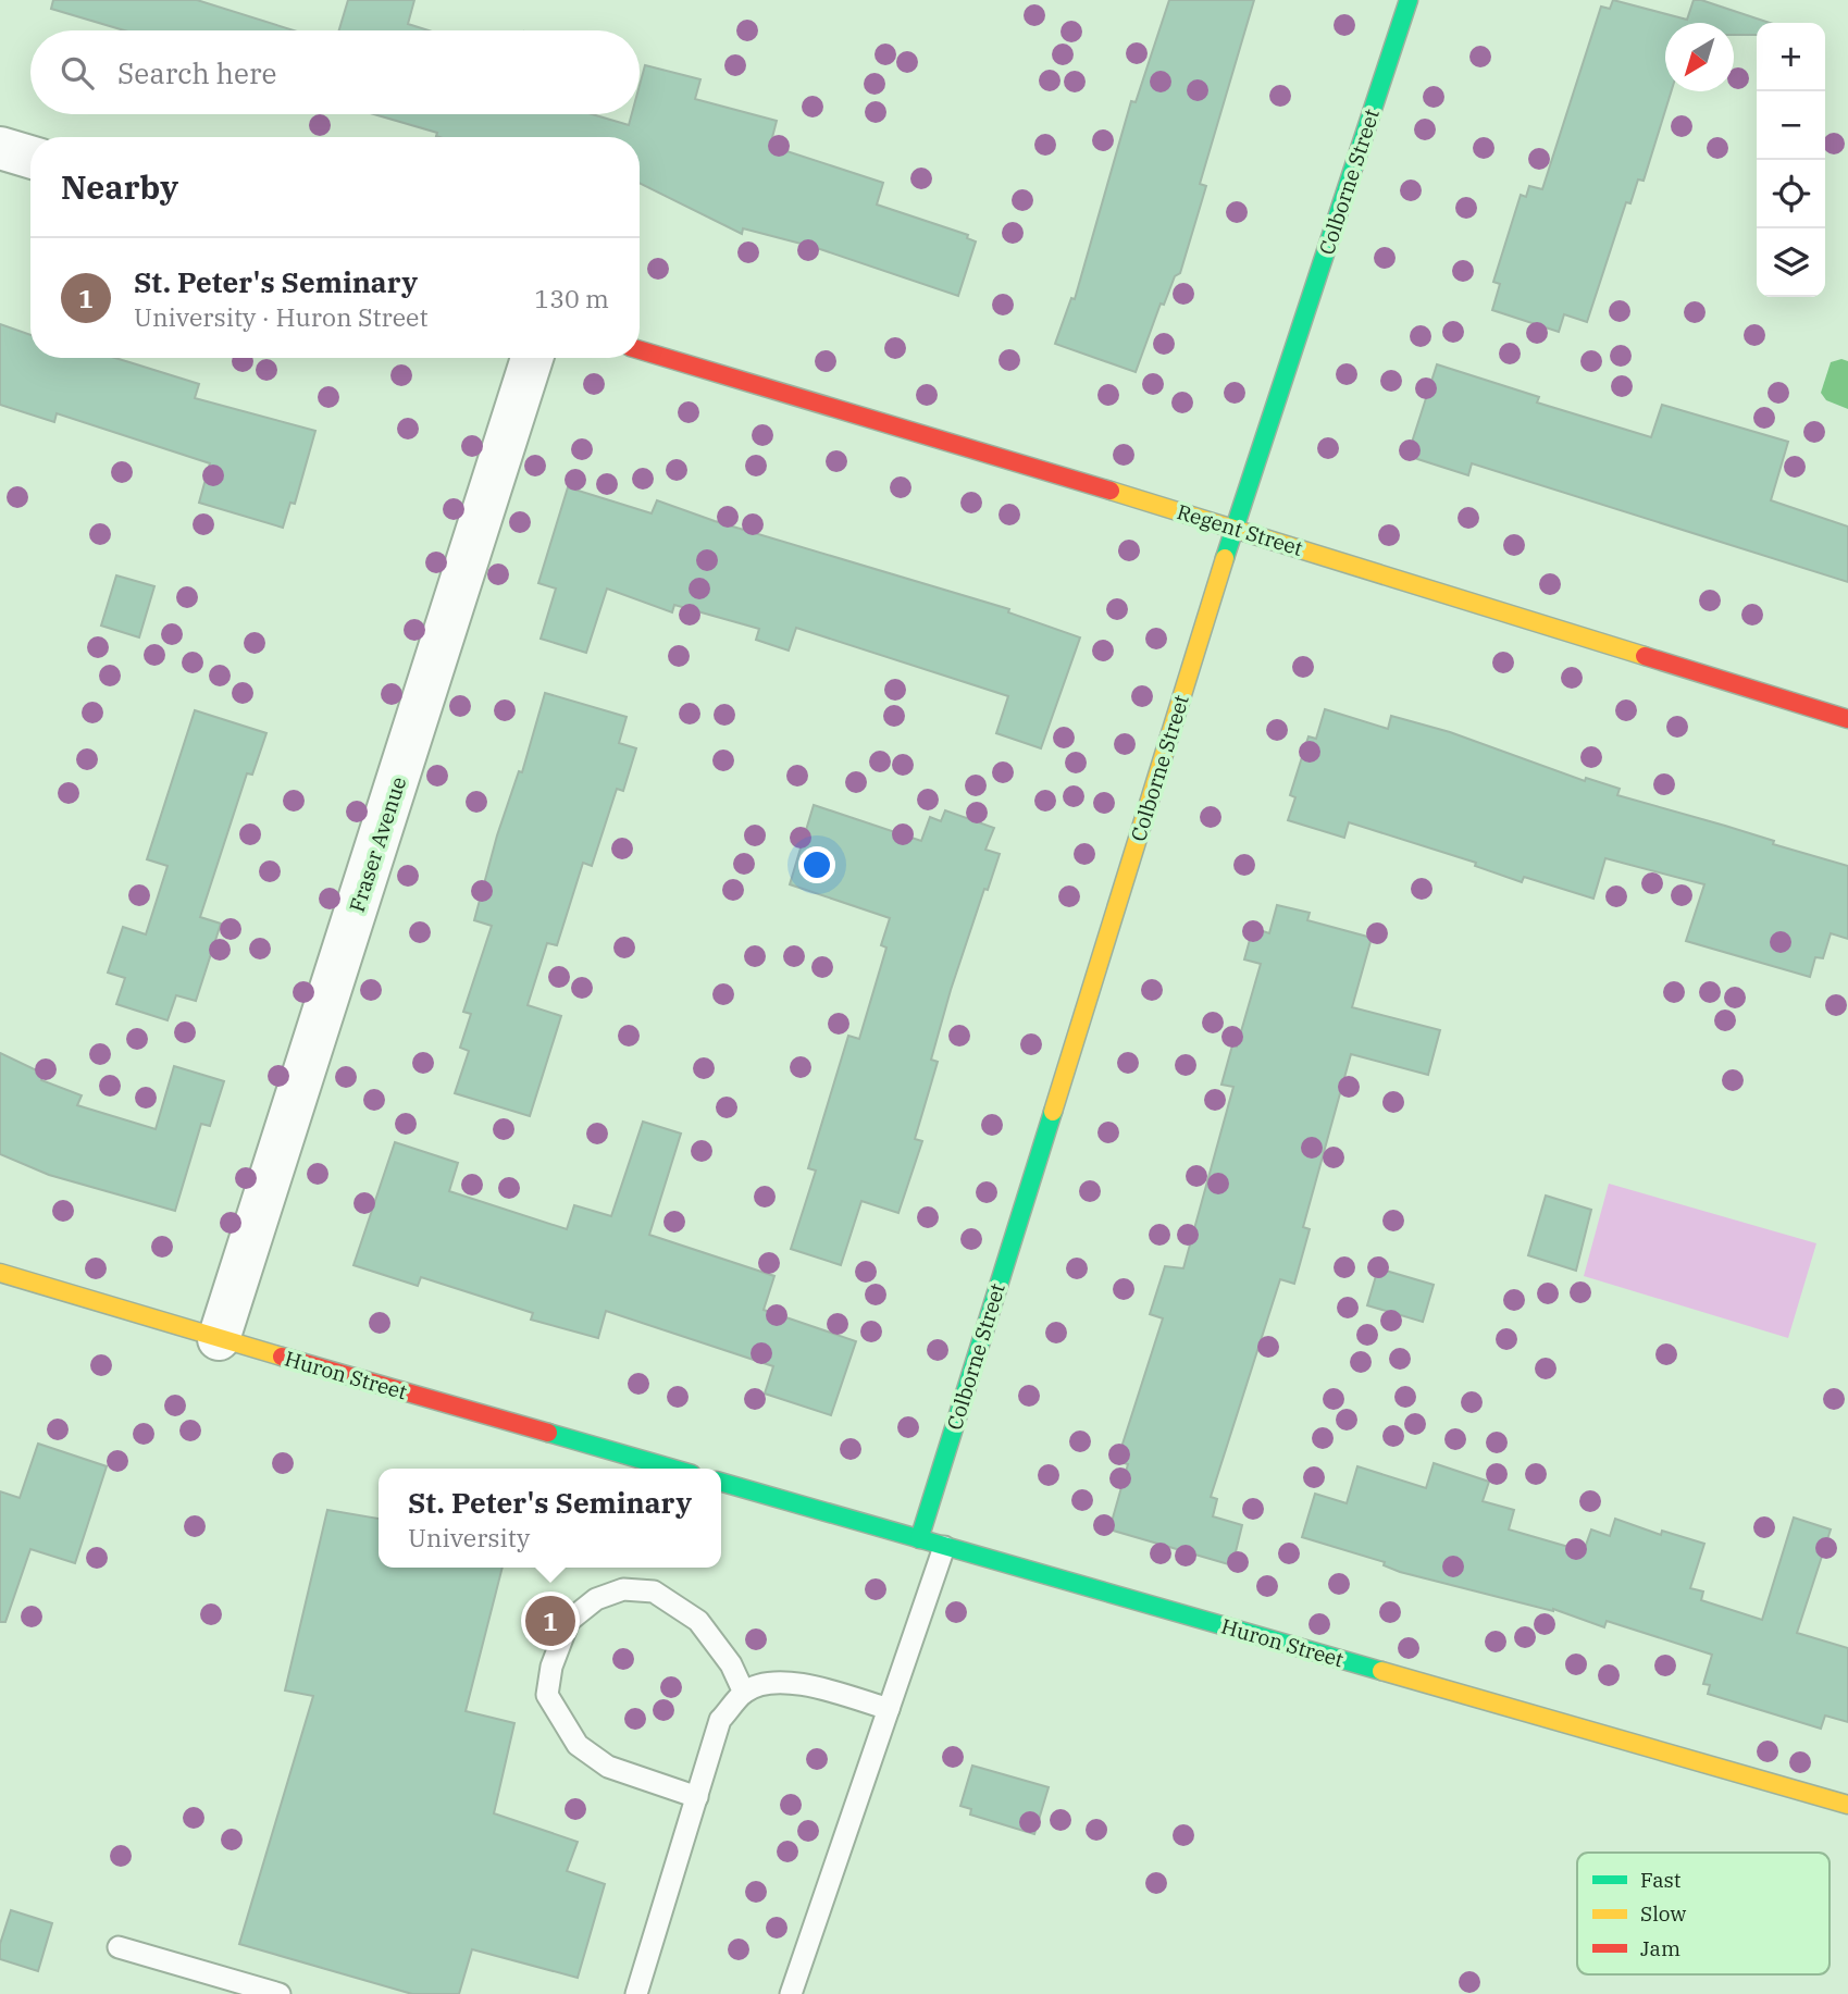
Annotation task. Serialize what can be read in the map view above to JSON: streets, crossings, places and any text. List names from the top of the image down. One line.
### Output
{"streets":{"street":["Colborne Street","Regent Street","Fraser Avenue","Huron Street"]},"crossings":[["Colborne Street","Regent Street"],["Colborne Street","Huron Street"],["Fraser Avenue","Huron Street"]],"legend":["Fast","Slow","Jam"],"north":"bottom left","page":{"map_buttons":["+","−"],"search":"Search here","heading":"Nearby","list":[{"mark":"1","name":"St. Peter's Seminary","note":"University · Huron Street","value":"130 m"}],"popup":["St. Peter's Seminary","University"],"pins":"1"}}
